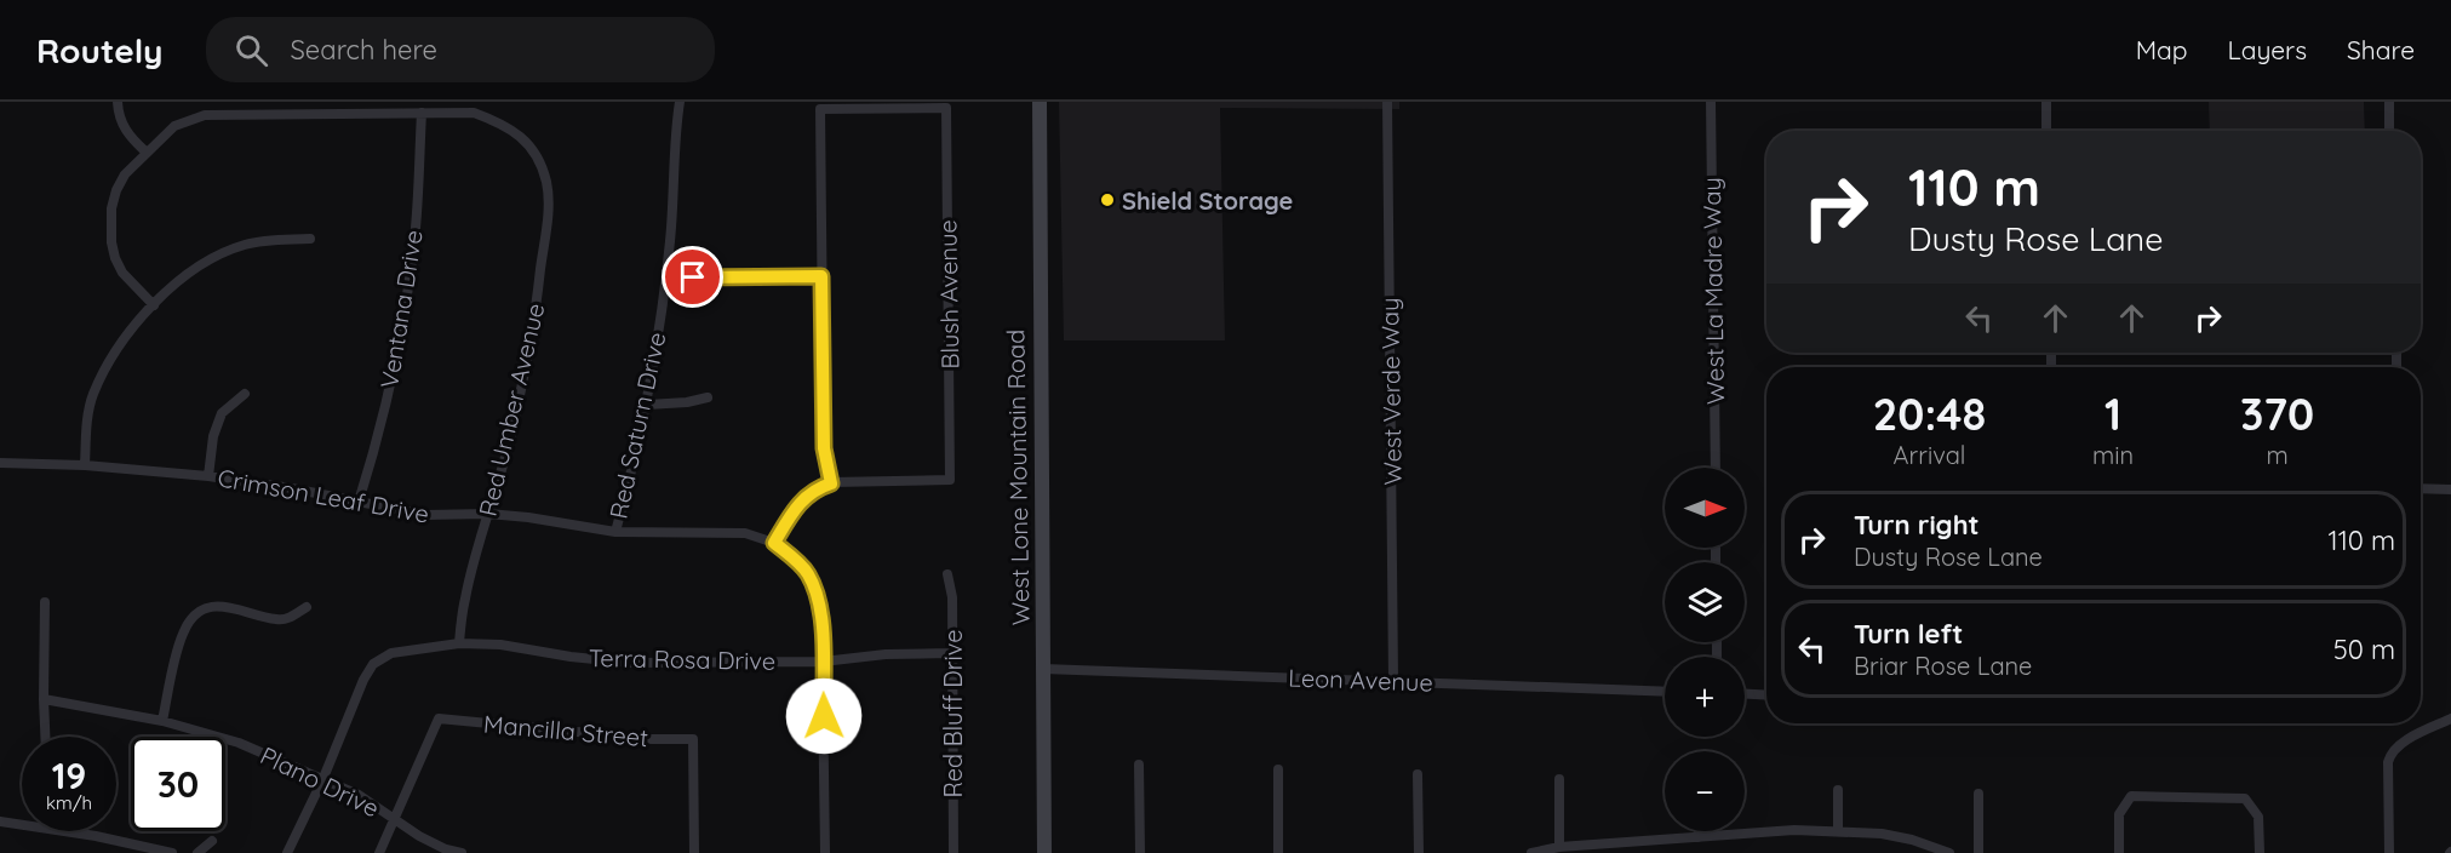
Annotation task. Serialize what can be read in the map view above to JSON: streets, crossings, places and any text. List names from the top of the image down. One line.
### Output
{"streets":{"main road":["West Lone Mountain Road"],"street":["West La Madre Way","Blush Avenue","Ventana Drive","West Verde Way","Red Umber Avenue","Red Saturn Drive","Crimson Leaf Drive","Terra Rosa Drive","Leon Avenue","Red Bluff Drive","Mancilla Street","Plano Drive"]},"crossings":[["Ventana Drive","Red Umber Avenue"],["Ventana Drive","Crimson Leaf Drive"],["West Verde Way","Leon Avenue"],["Red Umber Avenue","Crimson Leaf Drive"],["Red Umber Avenue","Terra Rosa Drive"],["Red Saturn Drive","Crimson Leaf Drive"],["West Lone Mountain Road","Leon Avenue"],["Terra Rosa Drive","Red Bluff Drive"],["Terra Rosa Drive","Plano Drive"],["Mancilla Street","Plano Drive"]],"places":["Shield Storage"],"north":"right","page":{"header":"Routely","search":"Search here","nav":["Map","Layers","Share"],"turn":["110 m","Dusty Rose Lane"],"eta":["20:48","Arrival","1","min","370","m"],"map_buttons":["+","−"],"list":[{"name":"Turn right","note":"Dusty Rose Lane","value":"110 m"},{"name":"Turn left","note":"Briar Rose Lane","value":"50 m"}],"speed":"19 km/h","limit":"30"}}
